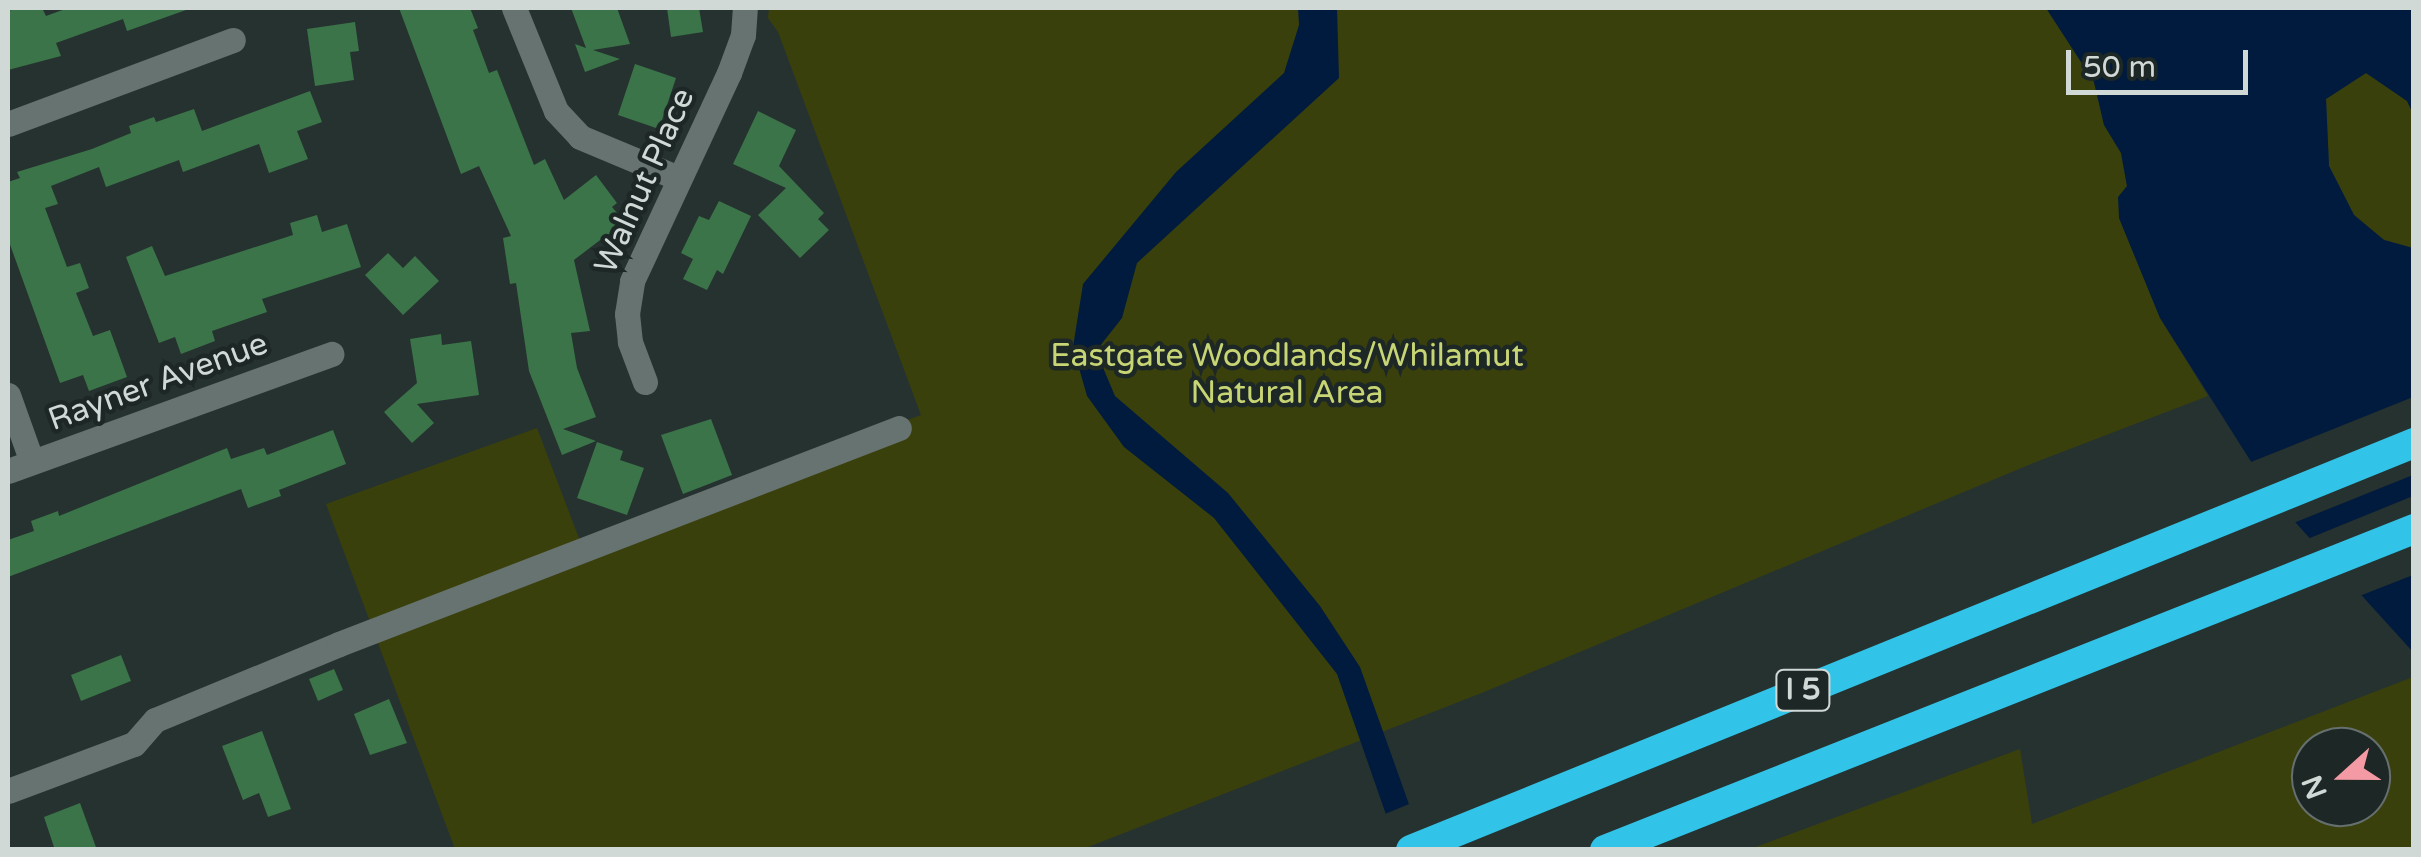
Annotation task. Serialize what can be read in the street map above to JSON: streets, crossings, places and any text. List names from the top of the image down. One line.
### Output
{"streets":{"highway":["I 5"],"street":["Walnut Place","Rayner Avenue"]},"parks":["Eastgate Woodlands/Whilamut Natural Area"],"scale_bar":"50 m","north":"left"}
